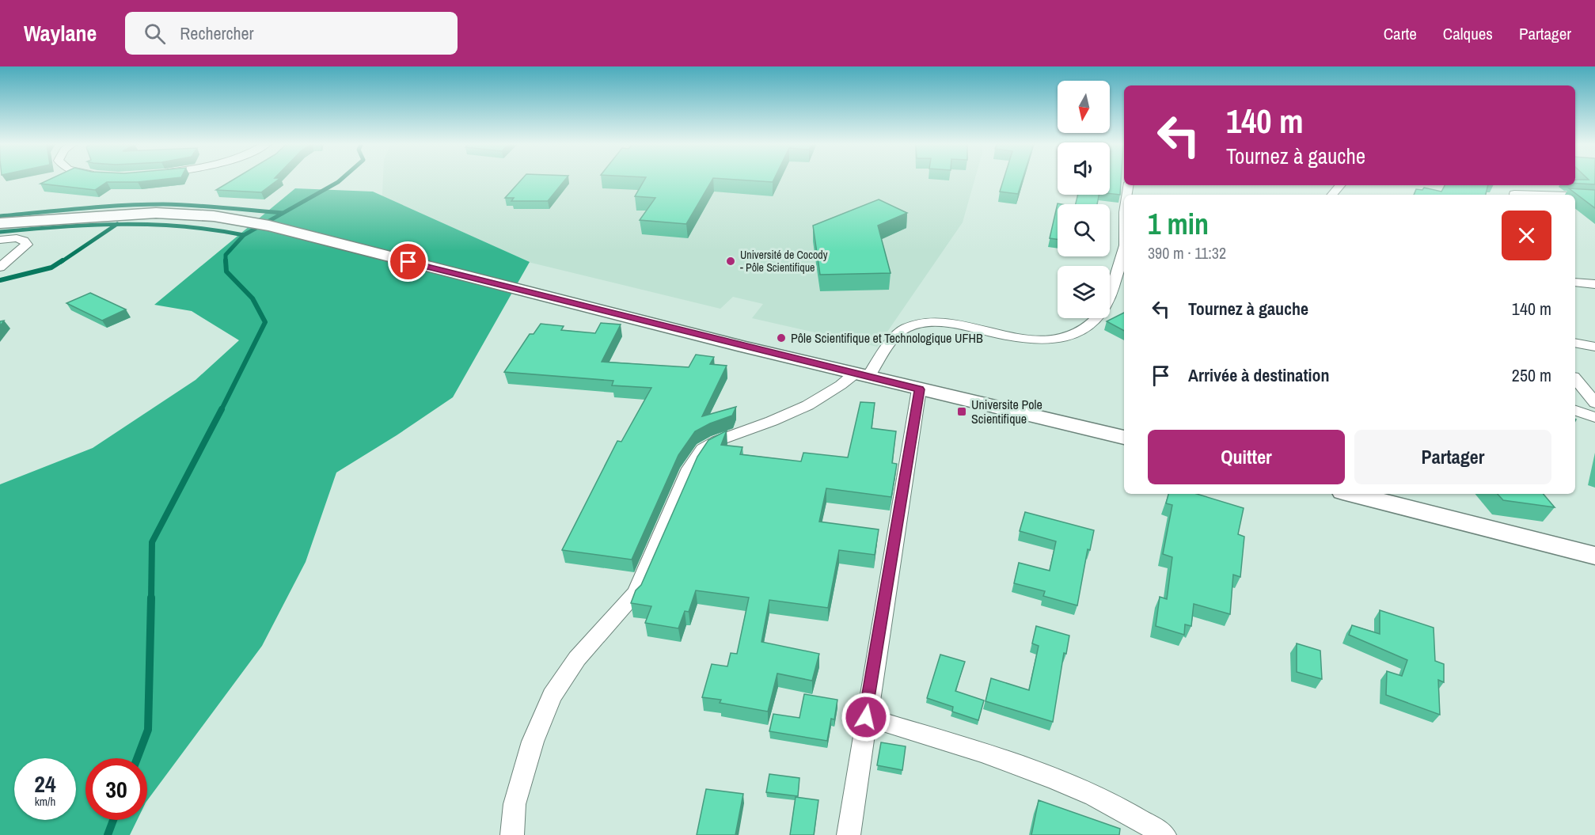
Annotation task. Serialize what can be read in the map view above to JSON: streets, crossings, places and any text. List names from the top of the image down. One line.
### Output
{"places":{"other":["Université de Cocody - Pôle Scientifique","Pôle Scientifique et Technologique UFHB"],"transit":["Universite Pole Scientifique"]},"north":"bottom","page":{"header":"Waylane","search":"Rechercher","nav":["Carte","Calques","Partager"],"turn":["140 m","Tournez à gauche"],"heading":["1 min","390 m · 11:32"],"list":[{"name":"Tournez à gauche","value":"140 m"},{"name":"Arrivée à destination","value":"250 m"}],"buttons":["Quitter","Partager"],"speed":"24 km/h","limit":"30"}}
